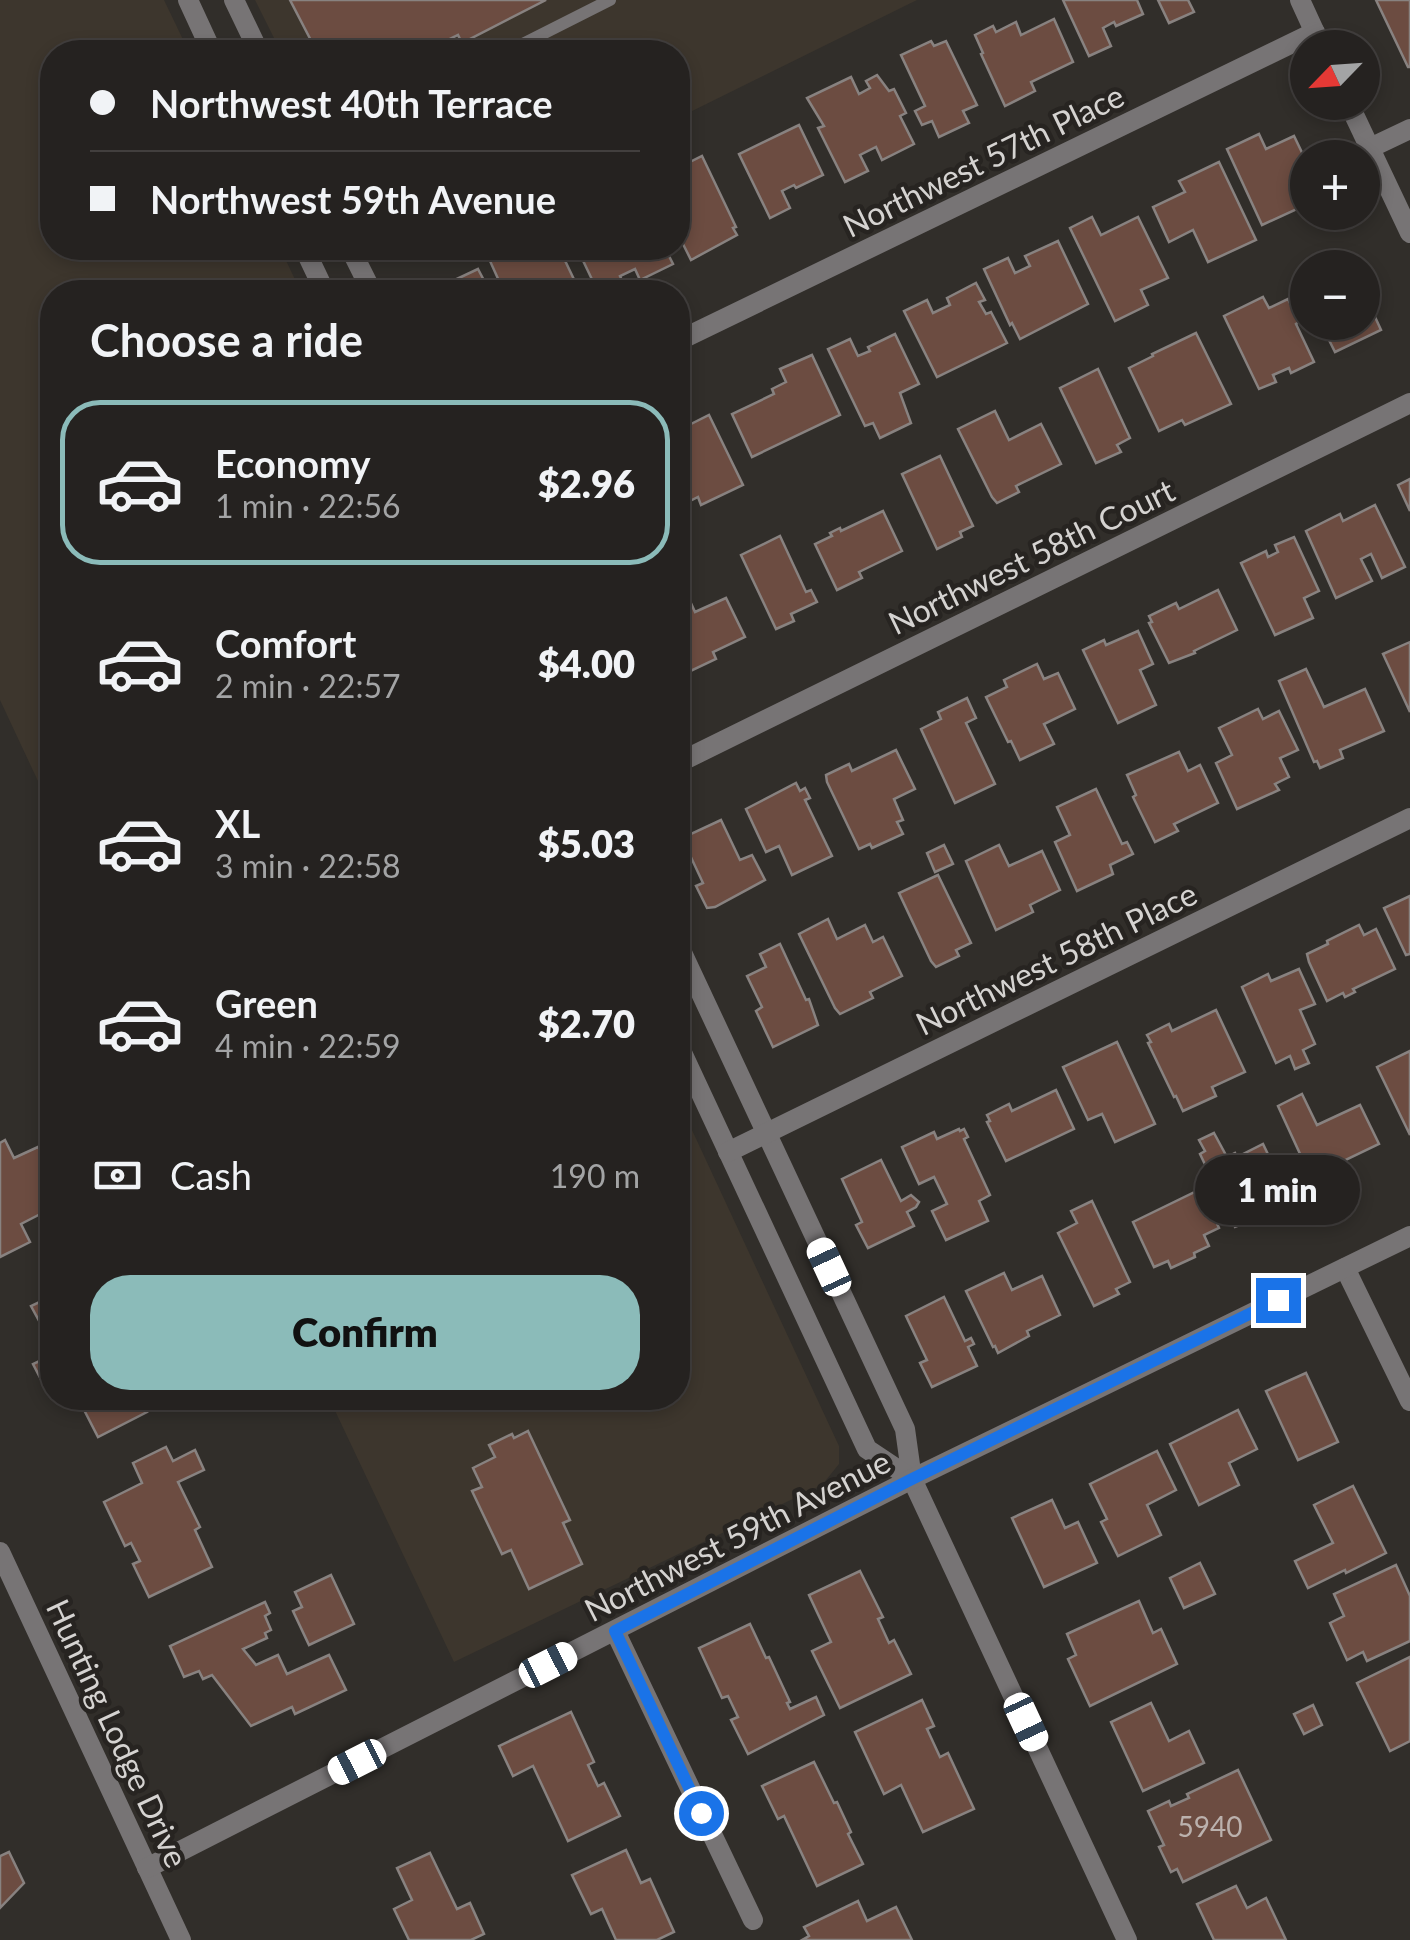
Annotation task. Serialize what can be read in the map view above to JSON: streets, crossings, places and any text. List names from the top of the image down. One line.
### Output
{"streets":{"street":["Northwest 57th Place","Northwest 58th Court","Northwest 58th Place","Northwest 59th Avenue","Hunting Lodge Drive"]},"crossings":[["Northwest 59th Avenue","Hunting Lodge Drive"]],"house_numbers":["5940"],"north":"bottom left","page":{"map_buttons":["+","−"],"banner":["Northwest 40th Terrace","Northwest 59th Avenue"],"heading":"Choose a ride","list":[{"name":"Economy","note":"1 min · 22:56","value":"$2.96"},{"name":"Comfort","note":"2 min · 22:57","value":"$4.00"},{"name":"XL","note":"3 min · 22:58","value":"$5.03"},{"name":"Green","note":"4 min · 22:59","value":"$2.70"}],"pay":["Cash","190 m"],"bubble":"1 min","buttons":"Confirm"}}
